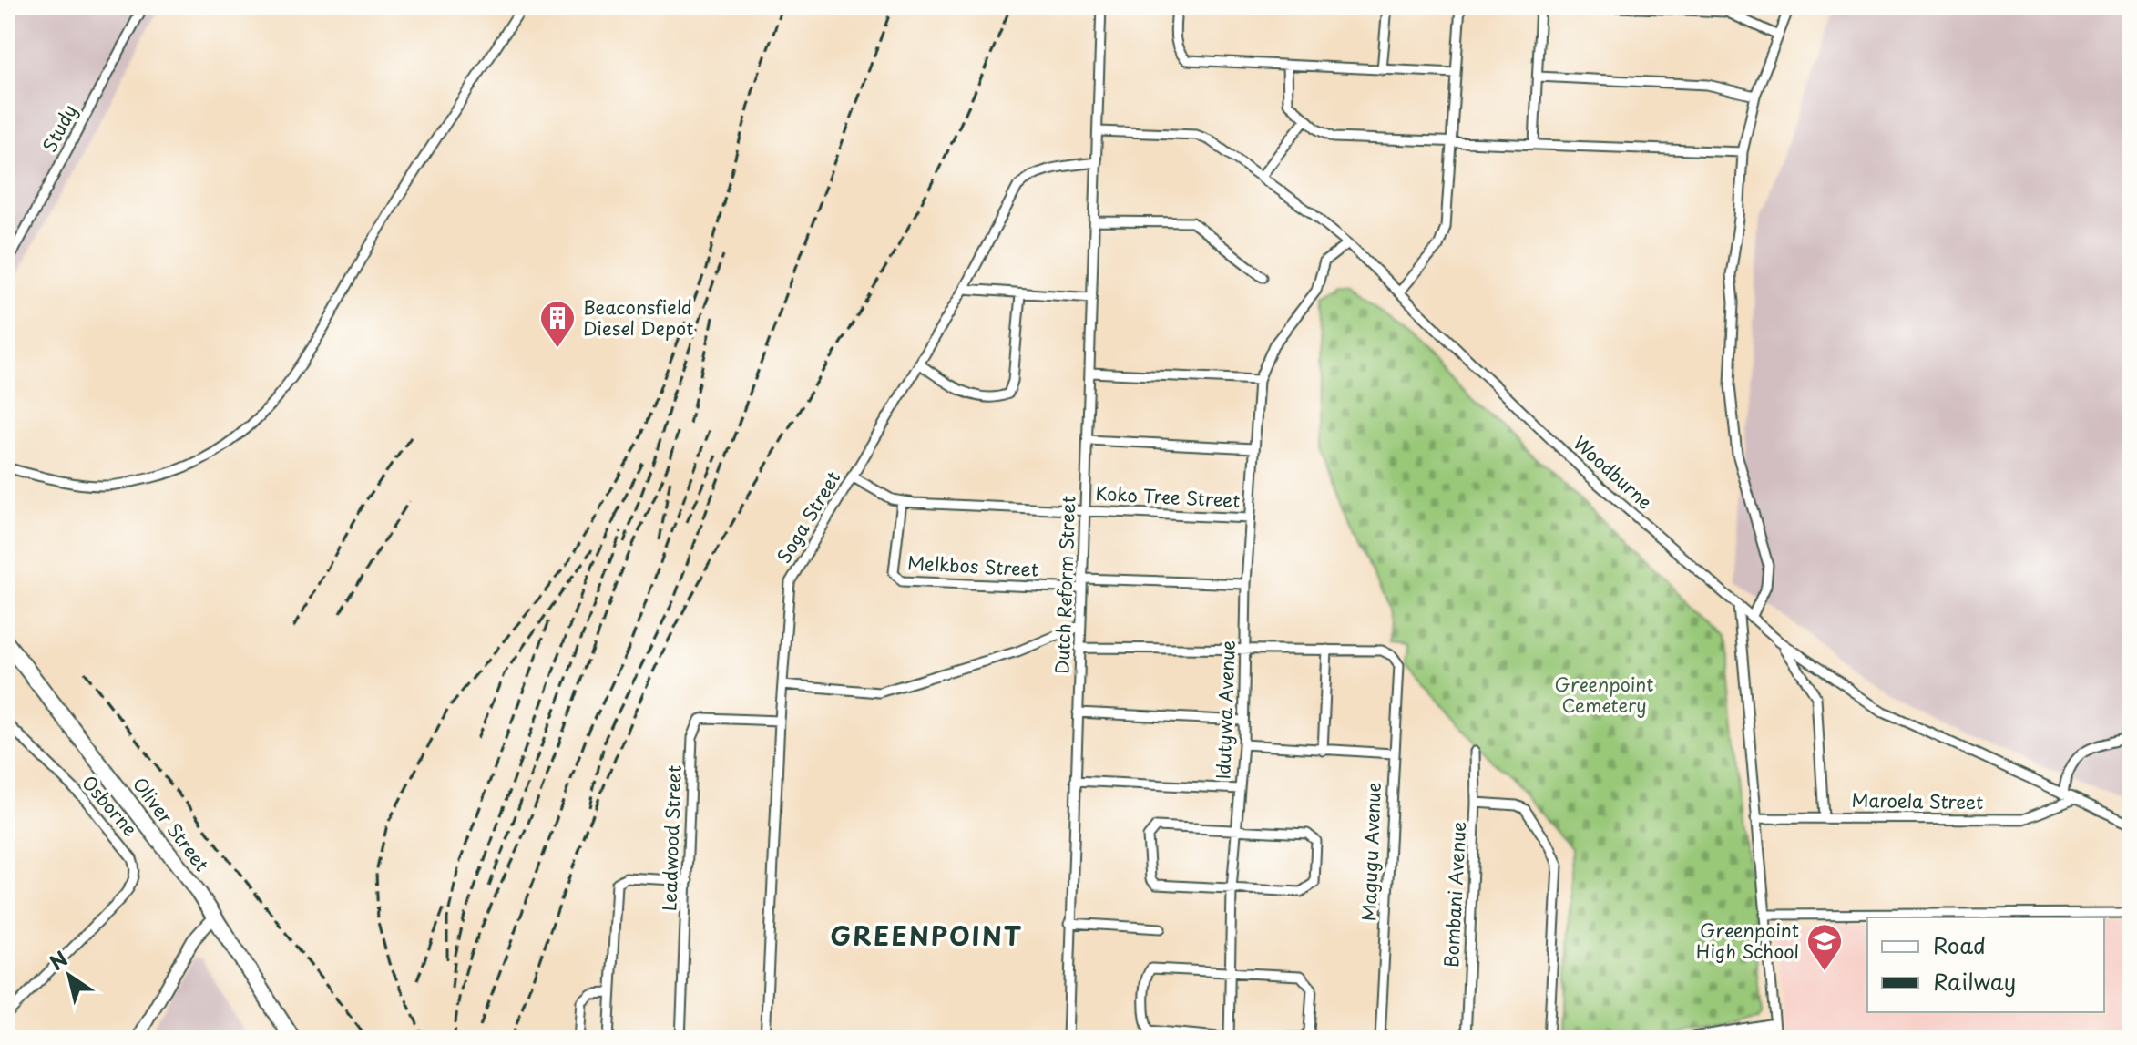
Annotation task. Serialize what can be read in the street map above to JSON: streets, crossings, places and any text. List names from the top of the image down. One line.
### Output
{"streets":{"highway":["Oliver Street"],"street":["Study","Woodburne","Koko Tree Street","Soga Street","Melkbos Street","Dutch Reform Street","Idutywa Avenue","Maroela Street","Osborne","Leadwood Street","Magugu Avenue","Bombani Avenue"]},"crossings":[["Woodburne","Dutch Reform Street"],["Woodburne","Idutywa Avenue"],["Woodburne","Maroela Street"],["Koko Tree Street","Melkbos Street"],["Koko Tree Street","Dutch Reform Street"],["Koko Tree Street","Idutywa Avenue"],["Soga Street","Dutch Reform Street"],["Soga Street","Leadwood Street"],["Melkbos Street","Dutch Reform Street"],["Melkbos Street","Idutywa Avenue"]],"districts":["GREENPOINT"],"parks":["Greenpoint Cemetery"],"places":{"building":["Beaconsfield Diesel Depot"],"school or university":["Greenpoint High School"]},"legend":["Road","Railway"],"north":"top left"}
